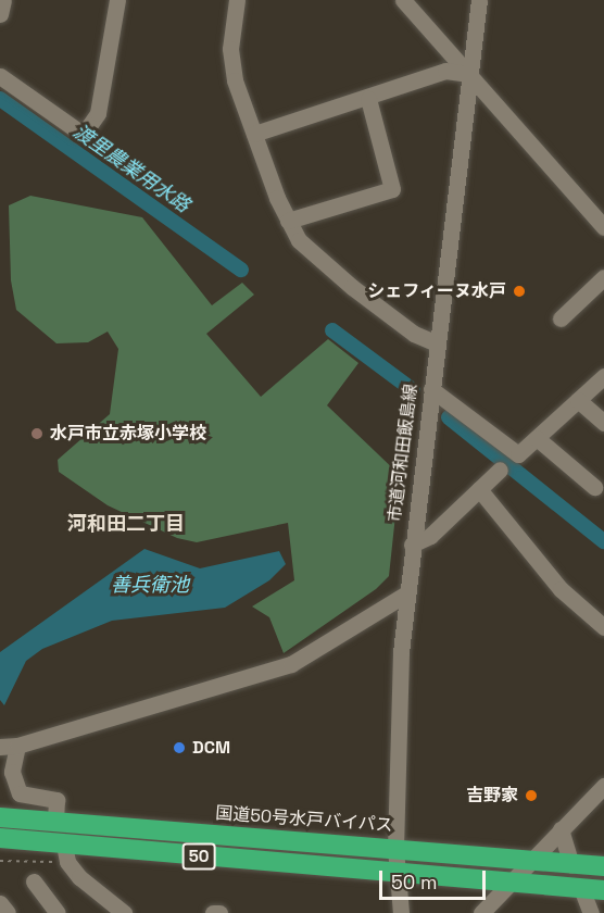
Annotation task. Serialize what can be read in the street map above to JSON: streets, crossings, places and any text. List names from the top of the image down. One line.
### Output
{"streets":{"highway":["国道50号水戸バイパス","50"],"street":["市道河和田飯島線"]},"crossings":[["市道河和田飯島線","国道50号水戸バイパス"],["市道河和田飯島線","50"]],"districts":["河和田二丁目"],"water":["渡里農業用水路","善兵衛池"],"places":["シェフィーヌ水戸","水戸市立赤塚小学校","DCM","吉野家"],"scale_bar":"50 m"}
